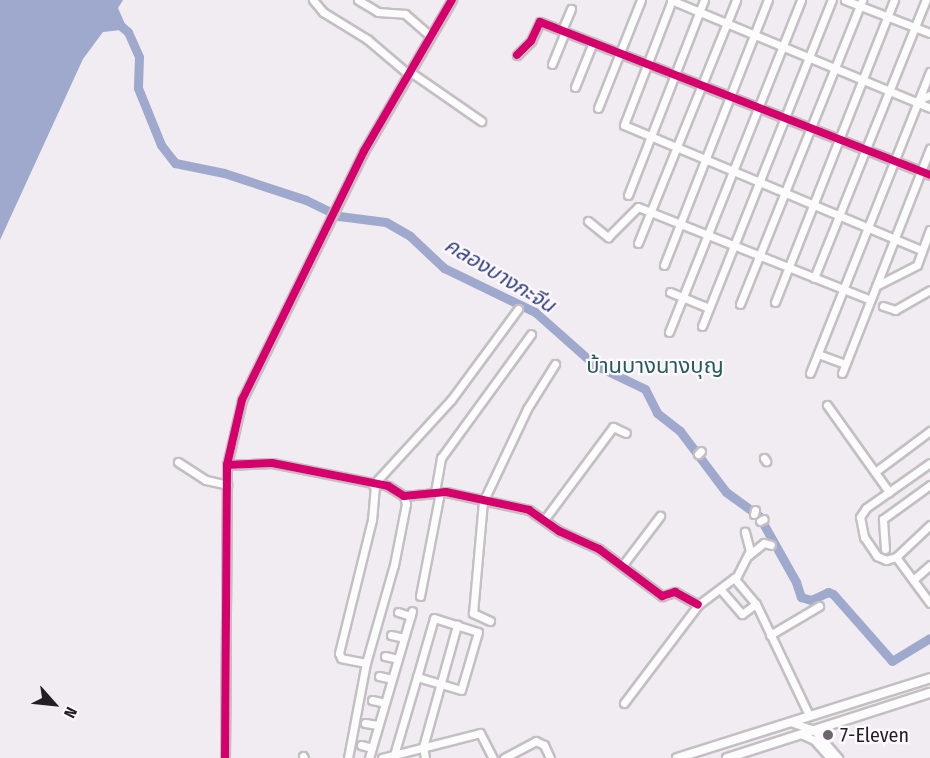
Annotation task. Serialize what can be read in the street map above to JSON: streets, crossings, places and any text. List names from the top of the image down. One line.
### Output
{"districts":["บ้านบางนางบุญ"],"water":["คลองบางกะจีน"],"places":["7-Eleven"],"north":"bottom right"}
